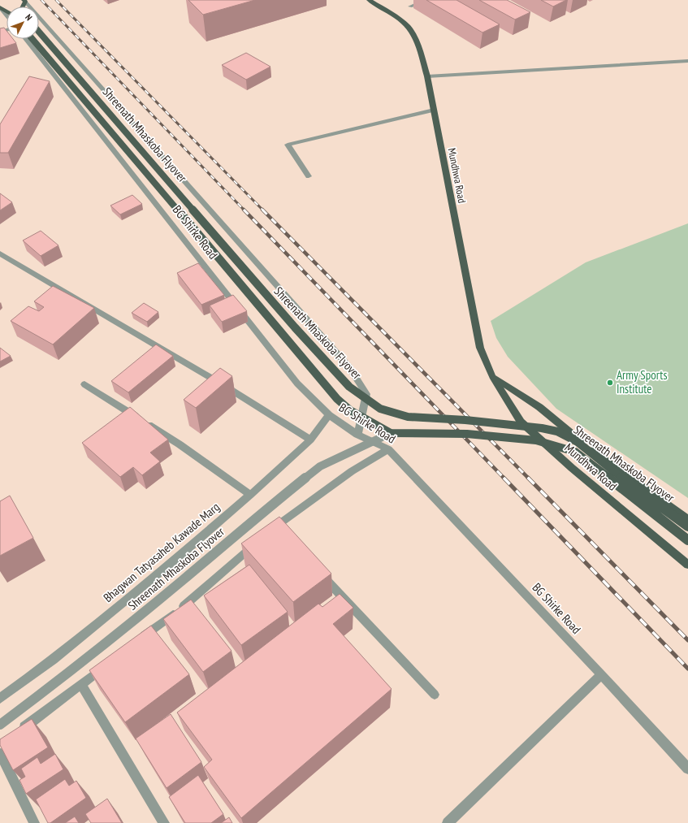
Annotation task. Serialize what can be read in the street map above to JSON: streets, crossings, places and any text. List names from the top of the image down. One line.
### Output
{"streets":{"main road":["Shreenath Mhaskoba Flyover","Mundhwa Road"],"street":["BG Shirke Road","Bhagwan Tatyasaheb Kawade Marg"]},"crossings":[["BG Shirke Road","Bhagwan Tatyasaheb Kawade Marg"]],"places":["Army Sports Institute"],"north":"top right"}
